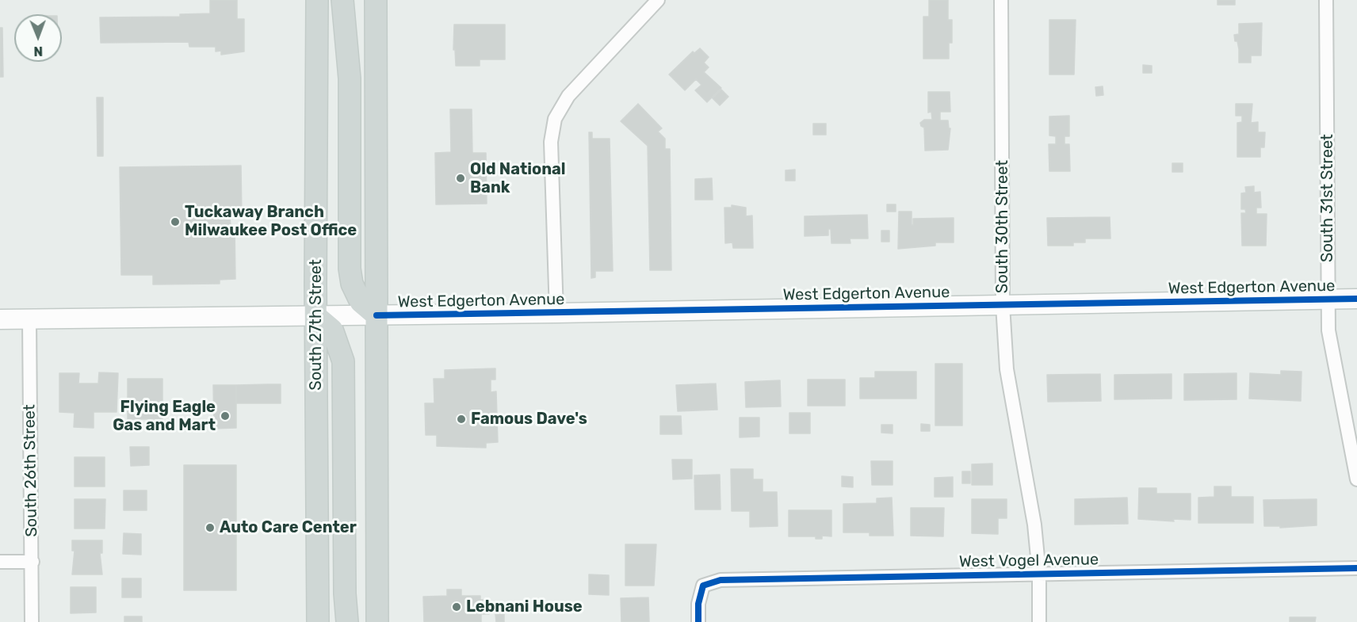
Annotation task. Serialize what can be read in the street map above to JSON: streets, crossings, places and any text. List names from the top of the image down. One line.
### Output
{"streets":{"main road":["South 27th Street"],"street":["South 31st Street","South 30th Street","West Edgerton Avenue","South 26th Street","West Vogel Avenue"]},"crossings":[["South 31st Street","West Edgerton Avenue"],["South 30th Street","West Edgerton Avenue"],["South 30th Street","West Vogel Avenue"],["West Edgerton Avenue","South 27th Street"],["West Edgerton Avenue","South 26th Street"]],"places":["Old National Bank","Tuckaway Branch Milwaukee Post Office","Flying Eagle Gas and Mart","Famous Dave's","Auto Care Center","Lebnani House"],"north":"bottom"}
